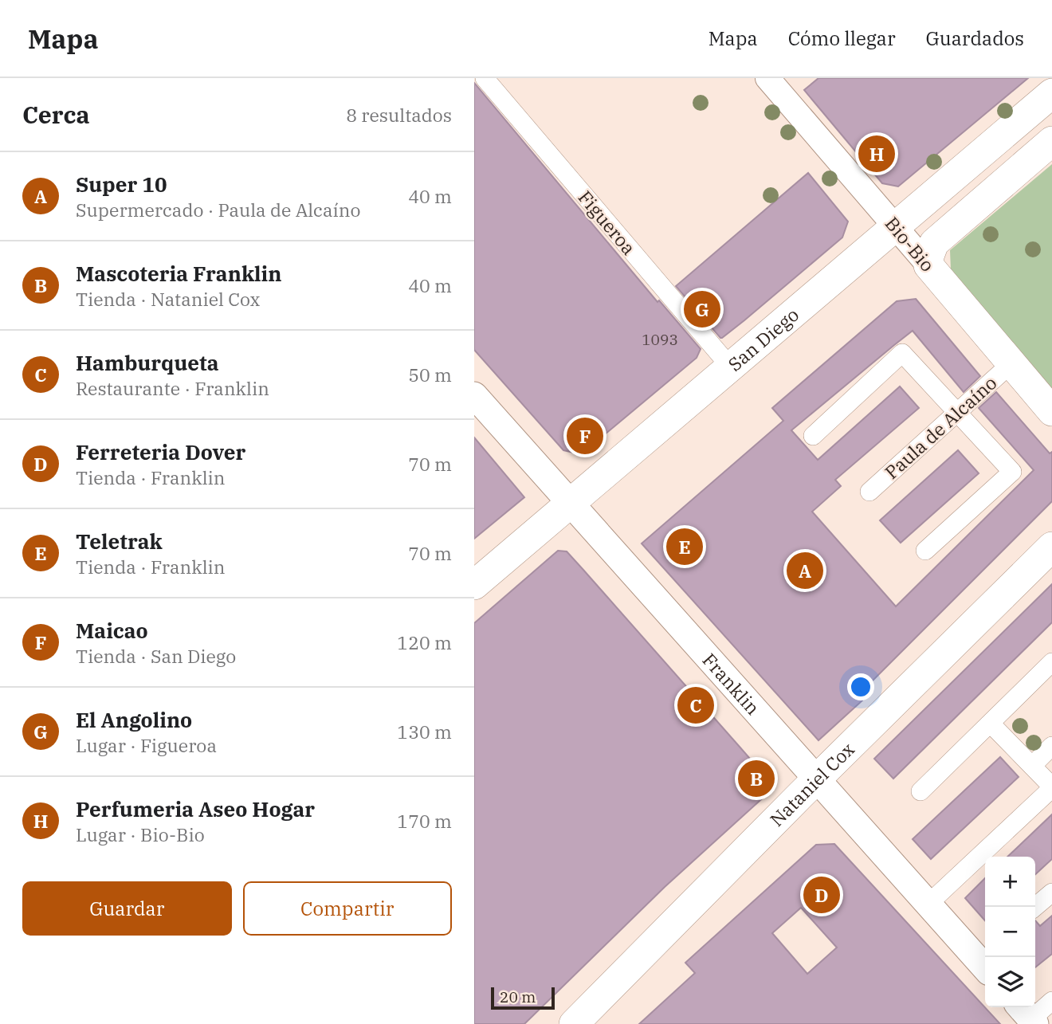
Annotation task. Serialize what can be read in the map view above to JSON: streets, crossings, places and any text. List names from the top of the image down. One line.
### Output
{"streets":{"main road":["Bio-Bio","San Diego","Franklin","Nataniel Cox"],"street":["Figueroa","Paula de Alcaíno"]},"crossings":[["Figueroa","San Diego"],["Bio-Bio","San Diego"],["Bio-Bio","Paula de Alcaíno"],["San Diego","Franklin"],["Franklin","Nataniel Cox"]],"house_numbers":["1093"],"scale_bar":"20 m","page":{"header":"Mapa","nav":["Mapa","Cómo llegar","Guardados"],"heading":["Cerca","8 resultados"],"pins":["H","G","F","E","A","C","B","D"],"list":[{"mark":"A","name":"Super 10","note":"Supermercado · Paula de Alcaíno","value":"40 m"},{"mark":"B","name":"Mascoteria Franklin","note":"Tienda · Nataniel Cox","value":"40 m"},{"mark":"C","name":"Hamburqueta","note":"Restaurante · Franklin","value":"50 m"},{"mark":"D","name":"Ferreteria Dover","note":"Tienda · Franklin","value":"70 m"},{"mark":"E","name":"Teletrak","note":"Tienda · Franklin","value":"70 m"},{"mark":"F","name":"Maicao","note":"Tienda · San Diego","value":"120 m"},{"mark":"G","name":"El Angolino","note":"Lugar · Figueroa","value":"130 m"},{"mark":"H","name":"Perfumeria Aseo Hogar","note":"Lugar · Bio-Bio","value":"170 m"}],"map_buttons":["+","−"],"buttons":["Guardar","Compartir"],"scale":"20 m"}}
